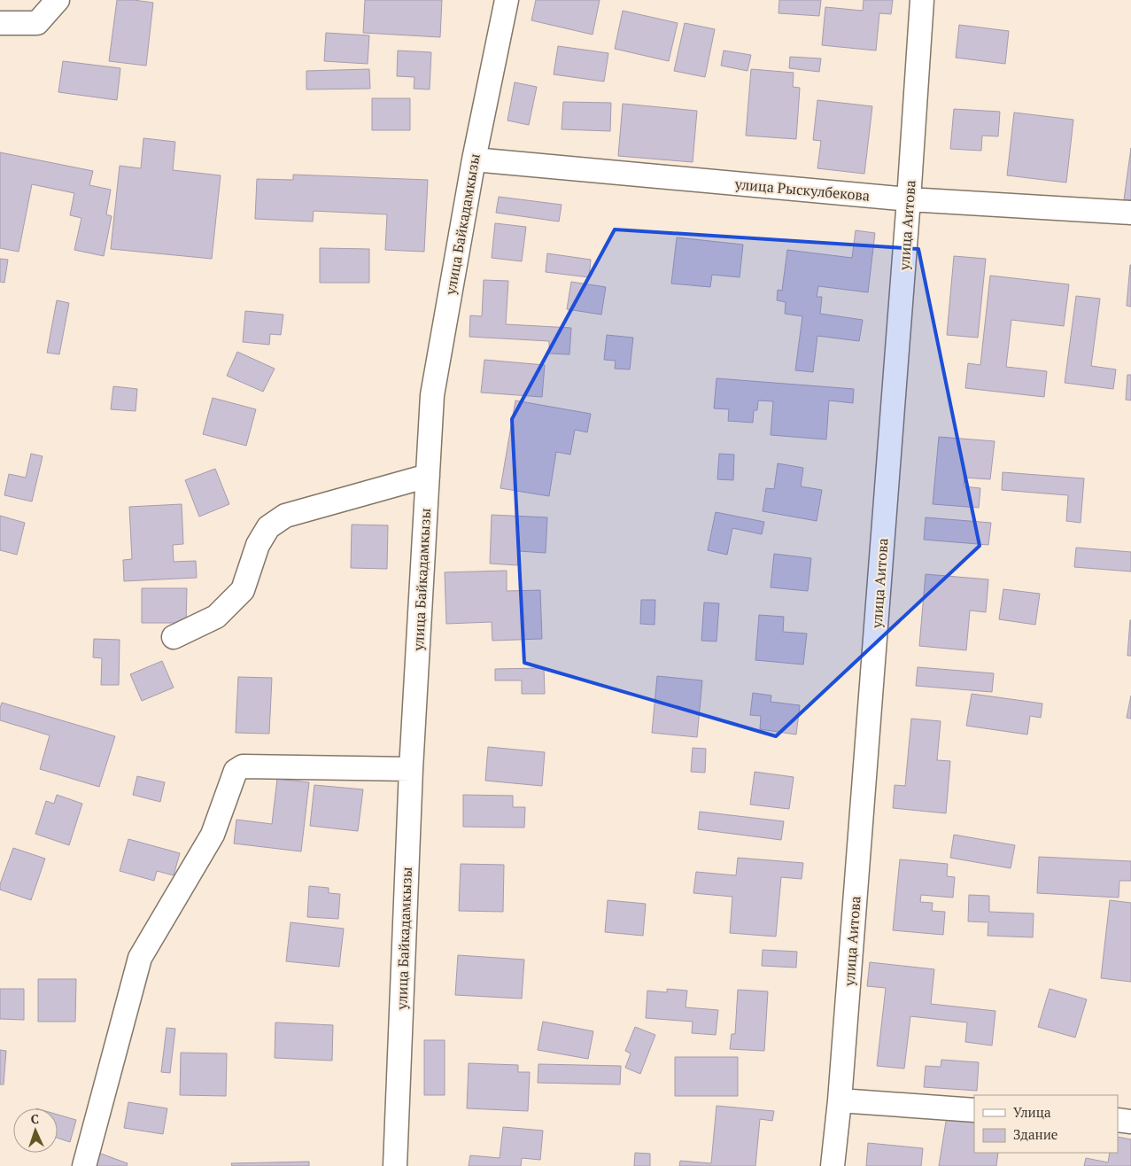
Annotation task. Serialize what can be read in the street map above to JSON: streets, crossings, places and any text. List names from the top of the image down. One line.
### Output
{"streets":{"street":["улица Рыскулбекова","улица Байкадамкызы","улица Аитова"]},"crossings":[["улица Рыскулбекова","улица Байкадамкызы"],["улица Рыскулбекова","улица Аитова"]],"legend":["Улица","Здание"],"north":"top"}
